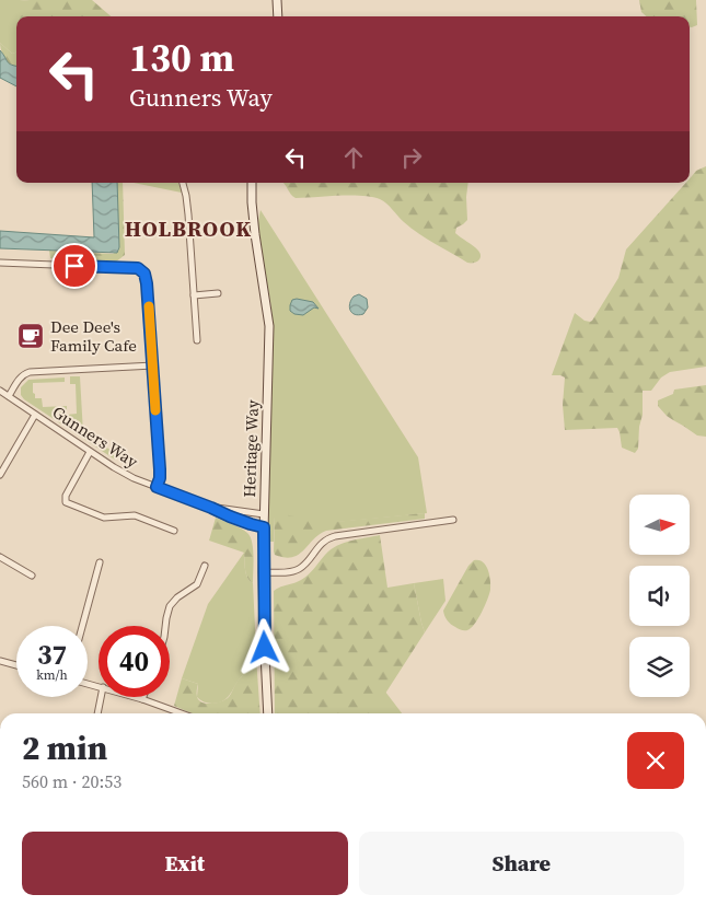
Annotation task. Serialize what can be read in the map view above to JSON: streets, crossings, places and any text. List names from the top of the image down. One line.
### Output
{"streets":{"street":["Gunners Way","Heritage Way"]},"crossings":[["Gunners Way","Heritage Way"]],"districts":["HOLBROOK"],"places":{"cafe":["Dee Dee's Family Cafe"]},"north":"right","page":{"turn":["130 m","Gunners Way"],"speed":"37 km/h","limit":"40","heading":["2 min","560 m · 20:53"],"buttons":["Exit","Share"]}}
